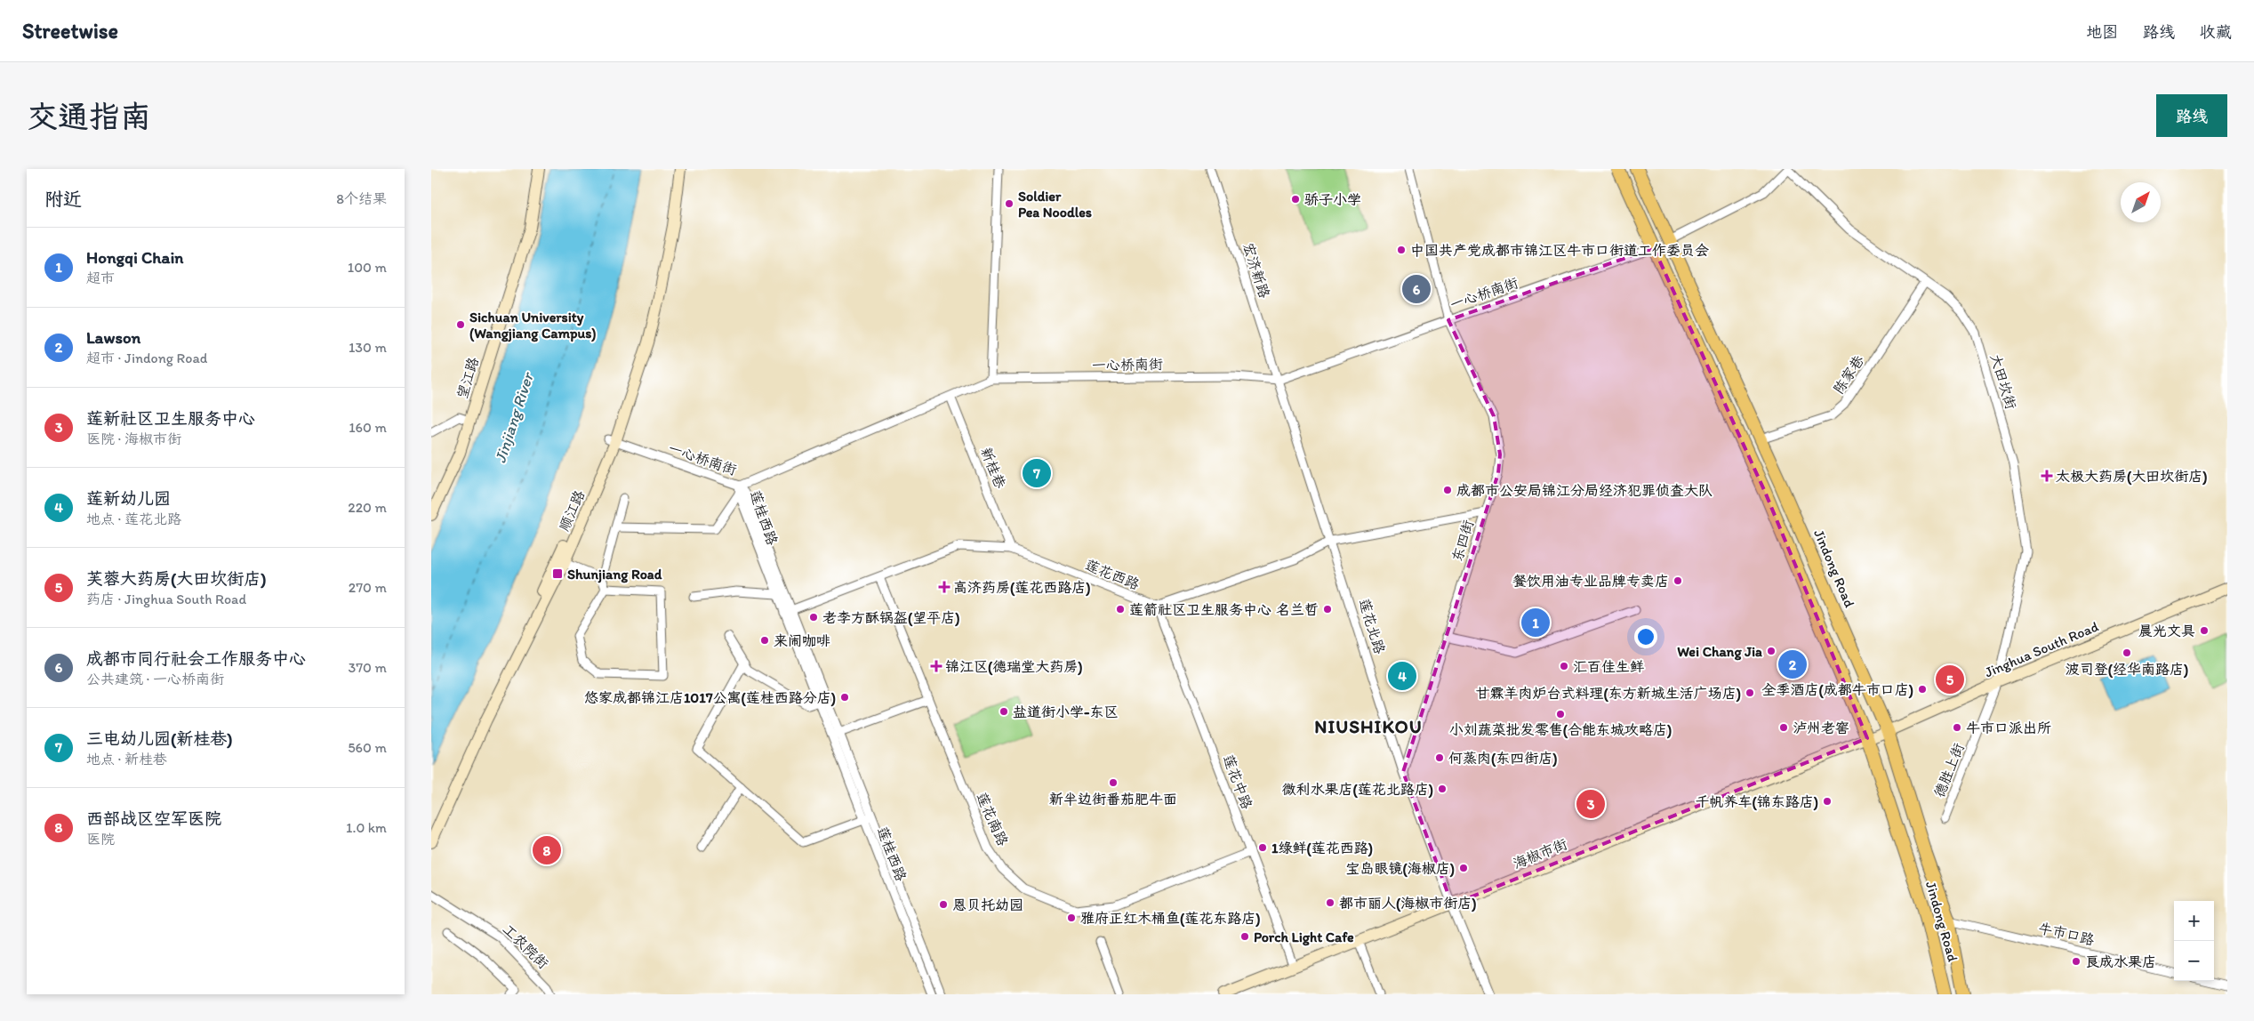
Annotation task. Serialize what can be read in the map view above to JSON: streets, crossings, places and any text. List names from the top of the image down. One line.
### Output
{"streets":{"main road":["Jindong Road"],"street":["宏济新路","一心桥南街","陈家巷","望江路","大田坎街","新桂巷","顺江路","莲桂西路","东四街","莲花西路","莲花北路","Jinghua South Road","德胜上街","莲花中路","莲花南路","海椒市街","牛市口路","工农院街"]},"crossings":[["宏济新路","一心桥南街"],["宏济新路","莲花北路"],["一心桥南街","新桂巷"],["一心桥南街","顺江路"],["一心桥南街","莲桂西路"],["一心桥南街","东四街"],["一心桥南街","Jindong Road"],["一心桥南街","莲花北路"],["陈家巷","大田坎街"],["陈家巷","Jindong Road"],["大田坎街","Jinghua South Road"],["大田坎街","德胜上街"],["新桂巷","莲花西路"],["莲桂西路","莲花西路"],["东四街","莲花北路"],["Jindong Road","Jinghua South Road"],["Jindong Road","海椒市街"],["Jindong Road","牛市口路"],["莲花西路","莲花中路"],["莲花西路","莲花南路"],["莲花北路","海椒市街"],["Jinghua South Road","德胜上街"],["Jinghua South Road","海椒市街"],["莲花中路","莲花南路"],["莲花中路","海椒市街"]],"districts":["NIUSHIKOU"],"water":["Jinjiang River"],"places":{"other":["骄子小学","Soldier Pea Noodles","中国共产党成都市锦江区牛市口街道工作委员会","Sichuan University (Wangjiang Campus)","成都市公安局锦江分局经济犯罪侦查大队","餐饮用油专业品牌专卖店","莲箭社区卫生服务中心","名兰哲","老李方酥锅盔(望平店)","晨光文具","来闹咖啡","Wei Chang Jia","波司登(经华南路店)","汇百佳生鲜","全季酒店(成都牛市口店)","甘霖羊肉炉台式料理(东方新城生活广场店)","悠家成都锦江店1017公寓(莲桂西路分店)","盐道街小学-东区","小刘蔬菜批发零售(合能东城攻略店)","泸州老窖","牛市口派出所","何蒸肉(东四街店)","新半边街番茄肥牛面","微利水果店(莲花北路店)","千帆养车(锦东路店)","1绿鲜(莲花西路)","宝岛眼镜(海椒店)","都市丽人(海椒市街店)","恩贝托幼园","雅府正红木桶鱼(莲花东路店)","Porch Light Cafe","良成水果店"],"health":["太极大药房(大田坎街店)","高济药房(莲花西路店)","锦江区(德瑞堂大药房)"],"transit":["Shunjiang Road"]},"north":"top right","page":{"header":"Streetwise","nav":["地图","路线","收藏"],"buttons":"路线","title":"交通指南","heading":["附近","8个结果"],"list":[{"mark":"1","name":"Hongqi Chain","note":"超市","value":"100 m"},{"mark":"2","name":"Lawson","note":"超市 · Jindong Road","value":"130 m"},{"mark":"3","name":"莲新社区卫生服务中心","note":"医院 · 海椒市街","value":"160 m"},{"mark":"4","name":"莲新幼儿园","note":"地点 · 莲花北路","value":"220 m"},{"mark":"5","name":"芙蓉大药房(大田坎街店)","note":"药店 · Jinghua South Road","value":"270 m"},{"mark":"6","name":"成都市同行社会工作服务中心","note":"公共建筑 · 一心桥南街","value":"370 m"},{"mark":"7","name":"三电幼儿园(新桂巷)","note":"地点 · 新桂巷","value":"560 m"},{"mark":"8","name":"西部战区空军医院","note":"医院","value":"1.0 km"}],"pins":["6","7","1","2","4","5","3","8"],"map_buttons":["+","−"]}}
